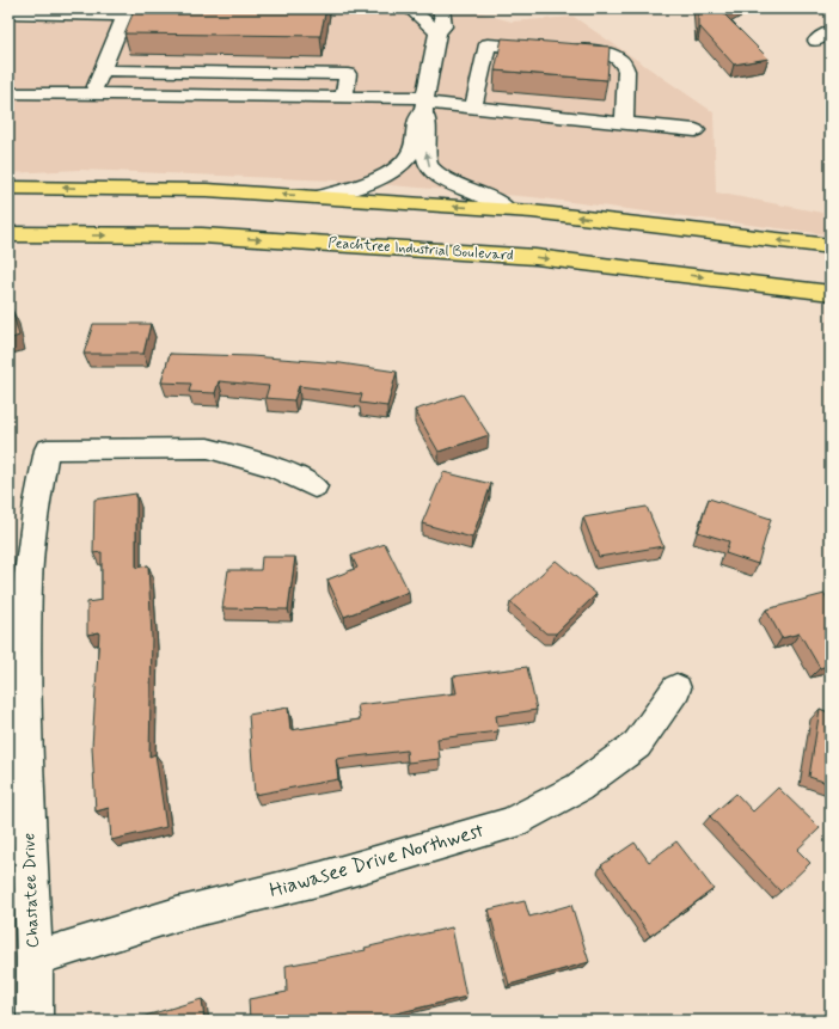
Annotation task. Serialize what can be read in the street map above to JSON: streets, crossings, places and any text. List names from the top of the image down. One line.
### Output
{"streets":{"highway":["Peachtree Industrial Boulevard"],"street":["Hiawasee Drive Northwest","Chastatee Drive"]},"crossings":[["Hiawasee Drive Northwest","Chastatee Drive"]]}
